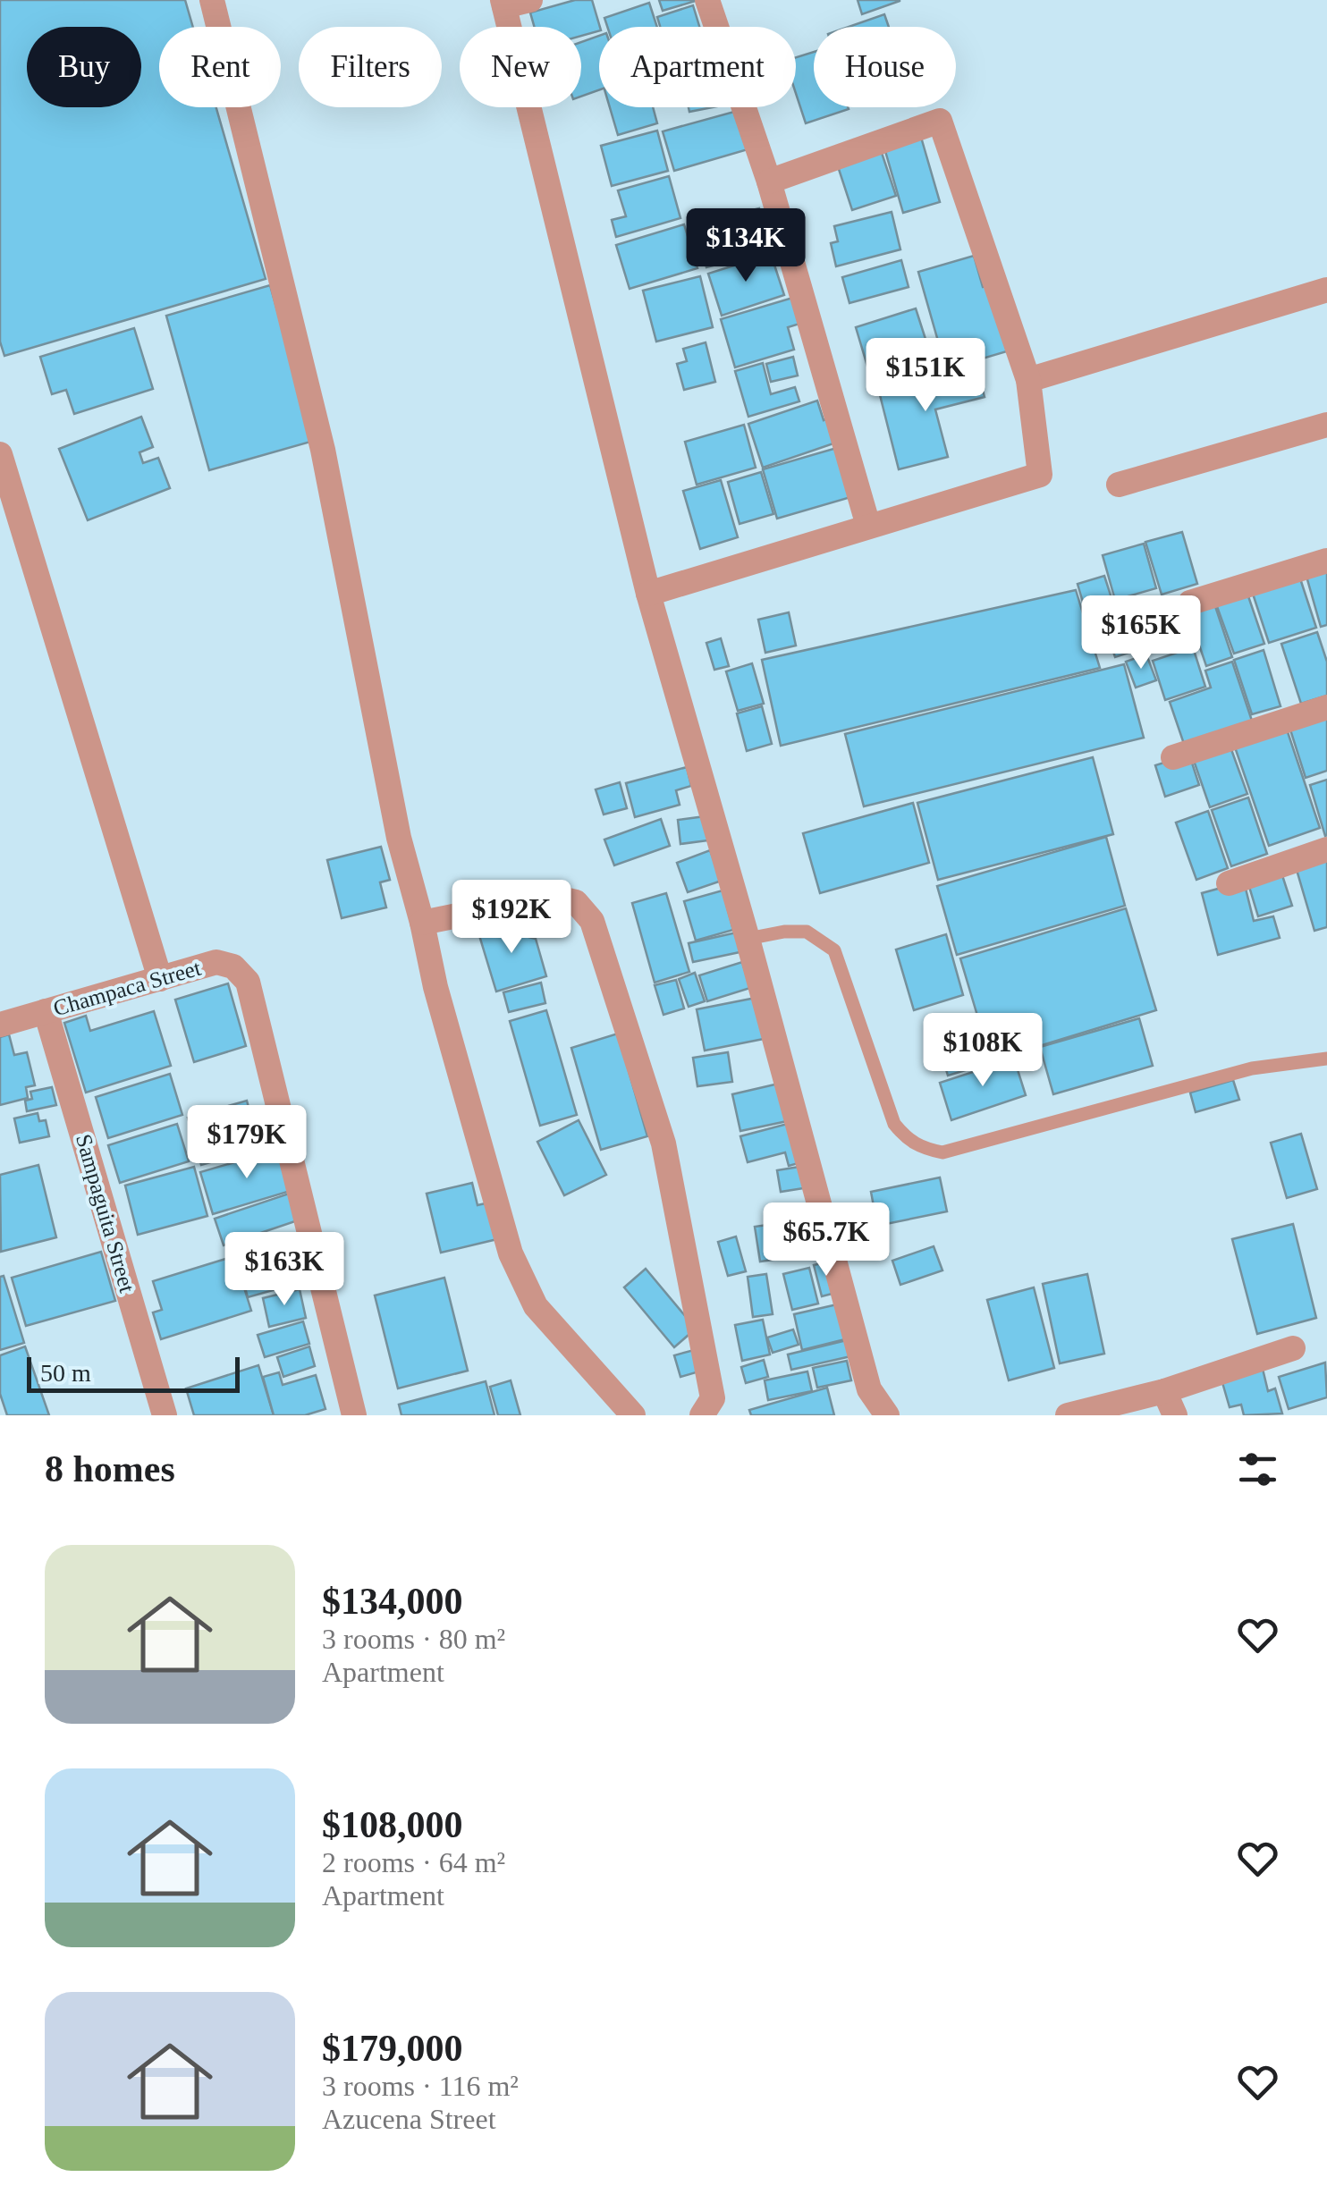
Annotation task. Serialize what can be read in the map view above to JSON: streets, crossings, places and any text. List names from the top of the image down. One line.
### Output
{"streets":{"street":["Champaca Street","Sampaguita Street"]},"crossings":[["Champaca Street","Sampaguita Street"]],"scale_bar":"50 m","page":{"chip":["Buy","Rent","Filters","New","Apartment","House"],"price":["$134K","$151K","$165K","$192K","$108K","$179K","$65.7K","$163K"],"scale":"50 m","heading":"8 homes","list":[{"name":"$134,000","note":"3 rooms · 80 m² · Apartment"},{"name":"$108,000","note":"2 rooms · 64 m² · Apartment"},{"name":"$179,000","note":"3 rooms · 116 m² · Azucena Street"}]}}
